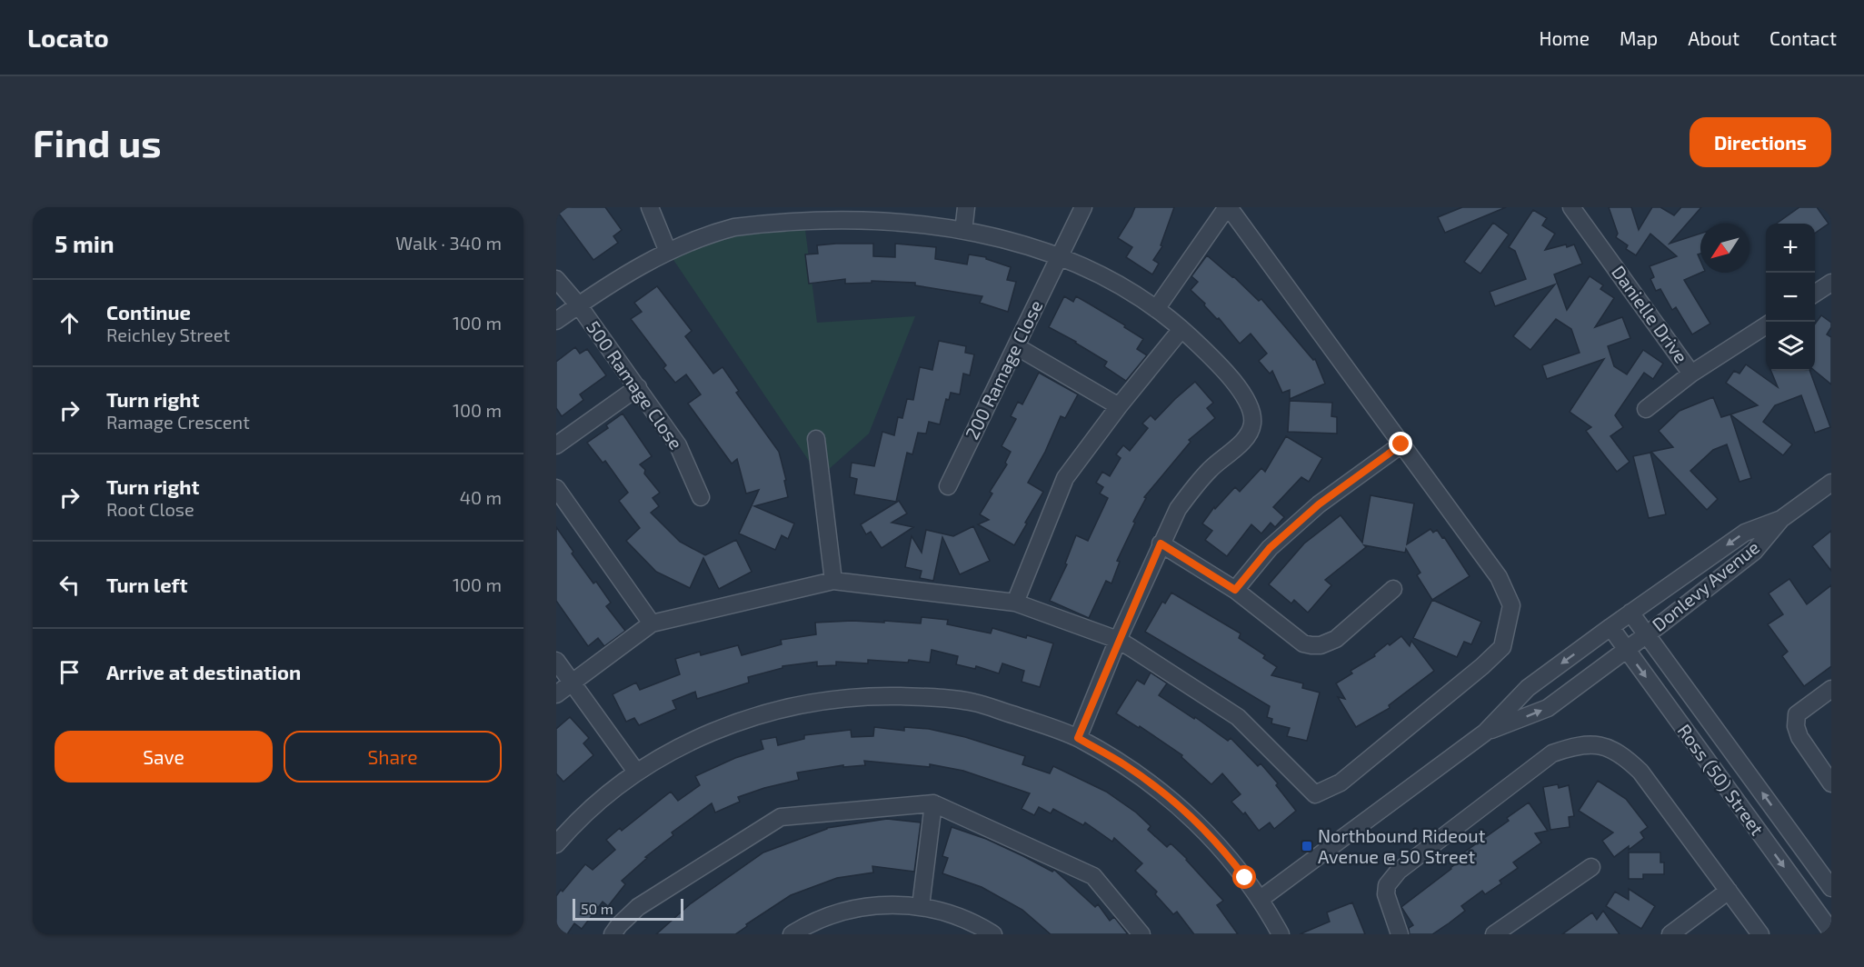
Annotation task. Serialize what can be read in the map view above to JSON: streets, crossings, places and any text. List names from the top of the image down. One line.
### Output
{"streets":{"street":["Danielle Drive","200 Ramage Close","500 Ramage Close","Donlevy Avenue","Ross (50) Street"]},"crossings":[["Donlevy Avenue","Ross (50) Street"]],"places":{"transit":["Northbound Rideout Avenue @ 50 Street"]},"scale_bar":"50 m","north":"bottom left","page":{"header":"Locato","nav":["Home","Map","About","Contact"],"buttons":["Directions",["Save","Share"]],"title":"Find us","heading":["5 min","Walk · 340 m"],"map_buttons":["+","−"],"list":[["Continue","Reichley Street","100 m"],["Turn right","Ramage Crescent","100 m"],["Turn right","Root Close","40 m"],["Turn left","100 m"],"Arrive at destination"],"scale":"50 m"}}
